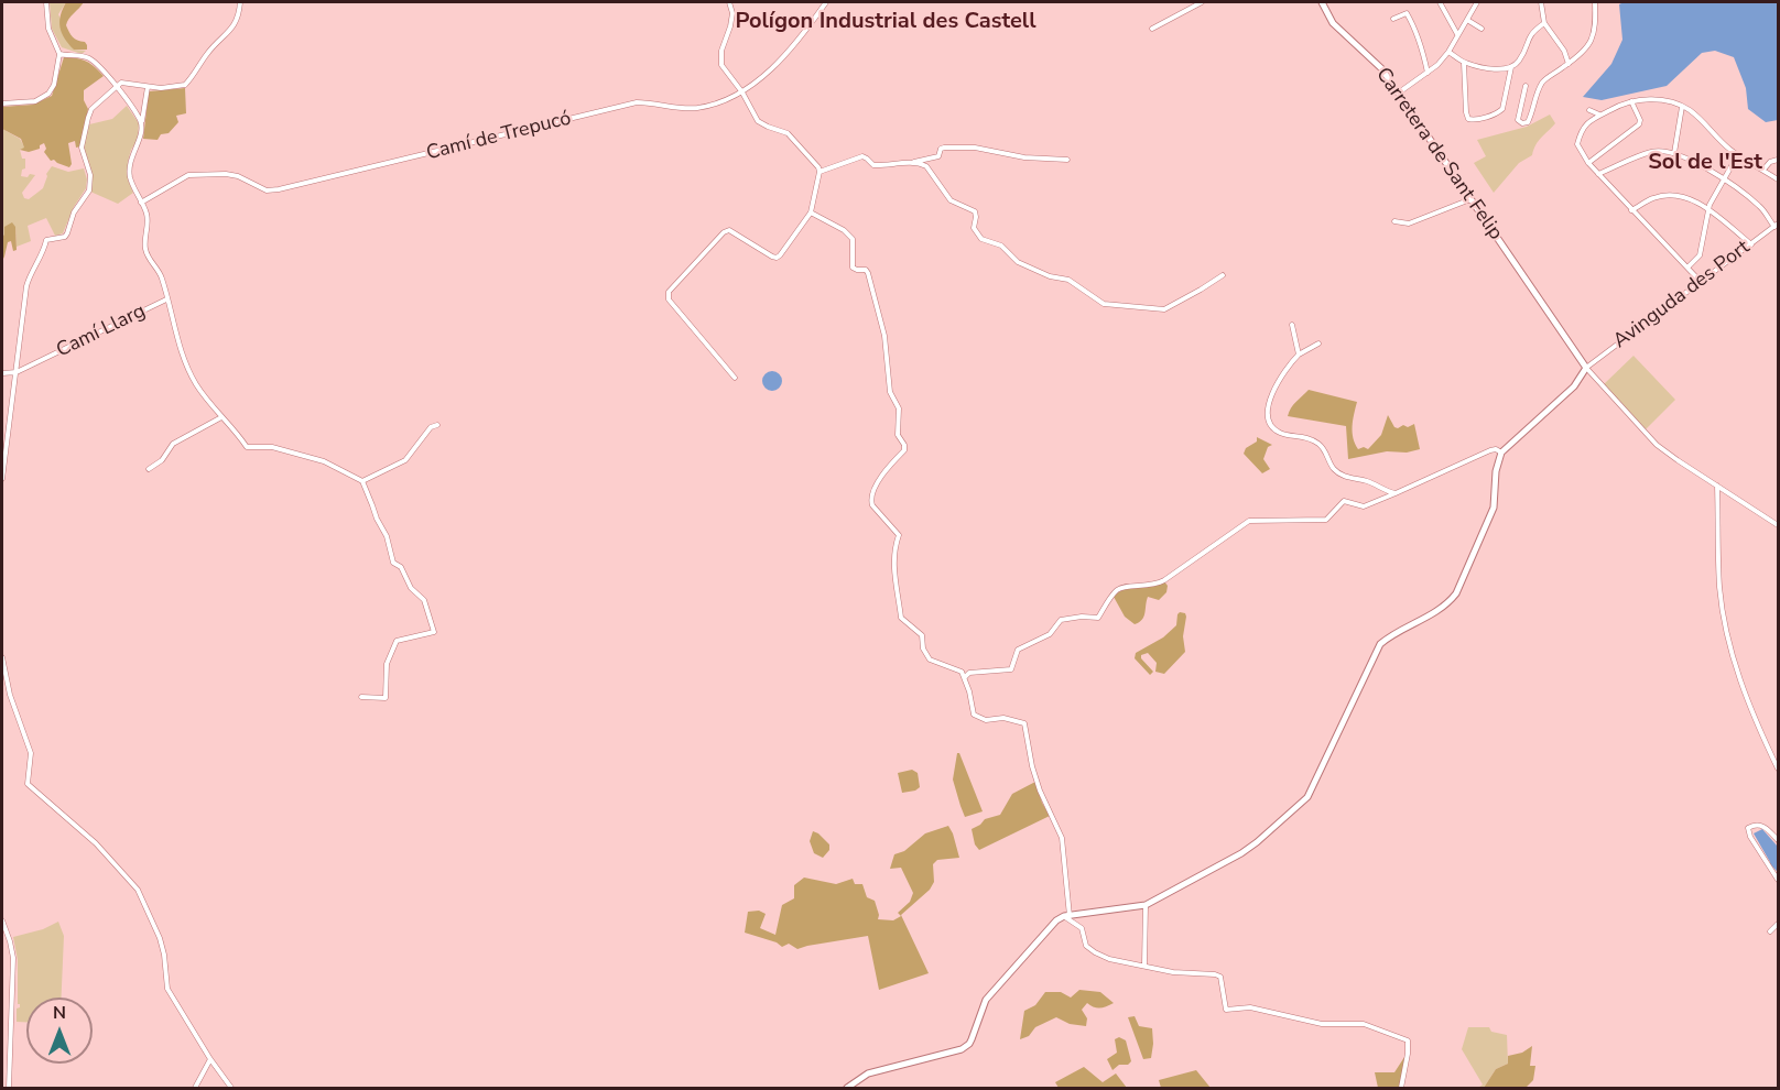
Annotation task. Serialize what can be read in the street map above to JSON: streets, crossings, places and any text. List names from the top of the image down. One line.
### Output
{"streets":{"main road":["Carretera de Sant Felip"],"street":["Camí de Trepucó","Avinguda des Port","Camí Llarg"]},"crossings":[["Camí de Trepucó","Camí Llarg"],["Carretera de Sant Felip","Avinguda des Port"]],"districts":["Polígon Industrial des Castell","Sol de l'Est"],"north":"top"}
